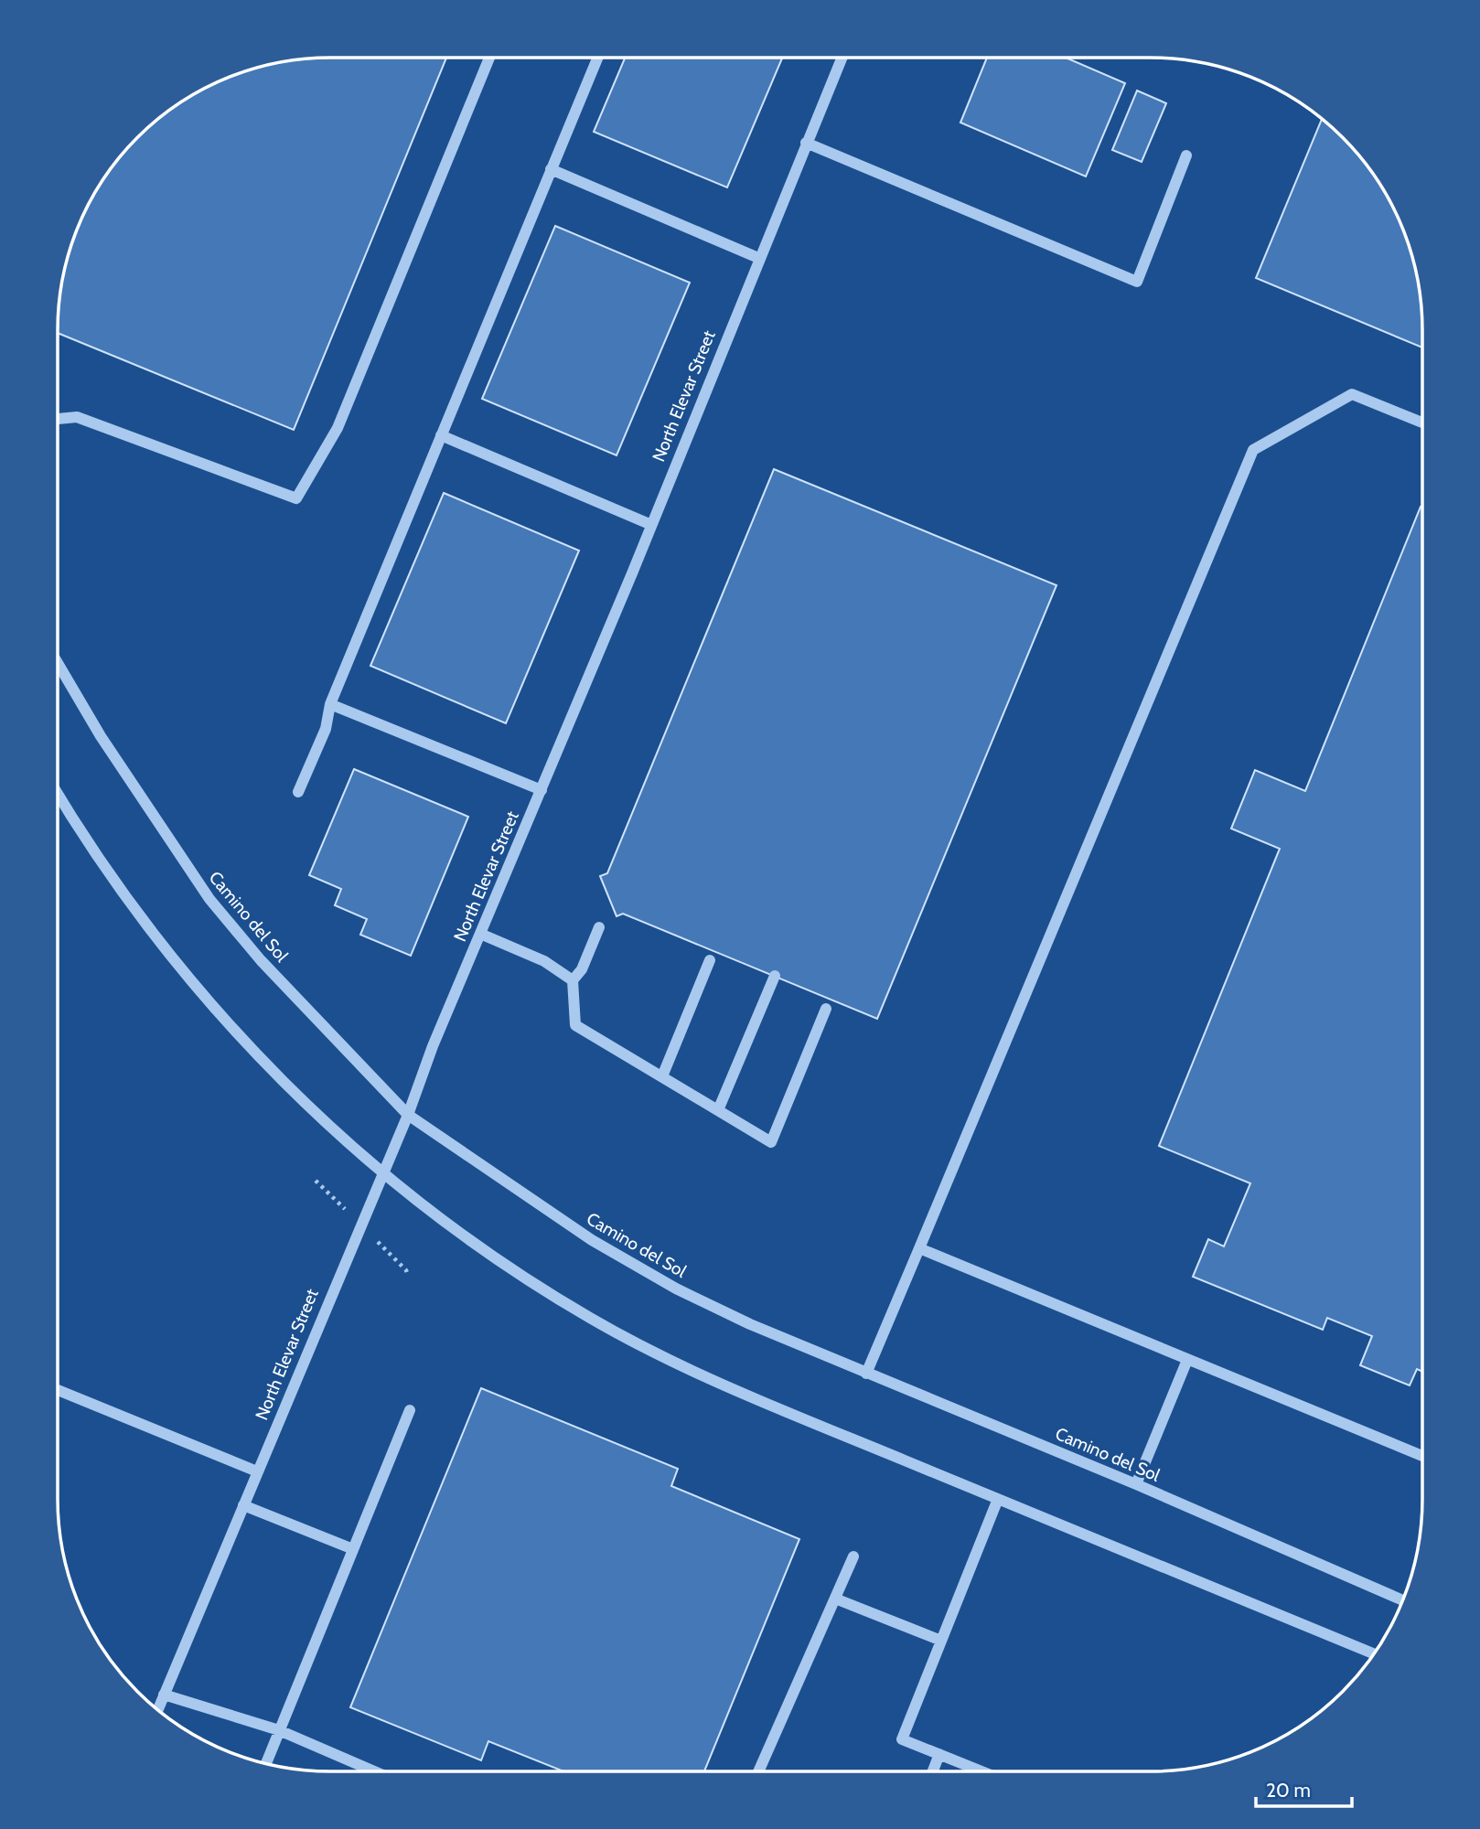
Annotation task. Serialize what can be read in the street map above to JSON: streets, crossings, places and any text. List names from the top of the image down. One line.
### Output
{"streets":{"street":["North Elevar Street","Camino del Sol"]},"crossings":[["North Elevar Street","Camino del Sol"]],"scale_bar":"20 m"}
